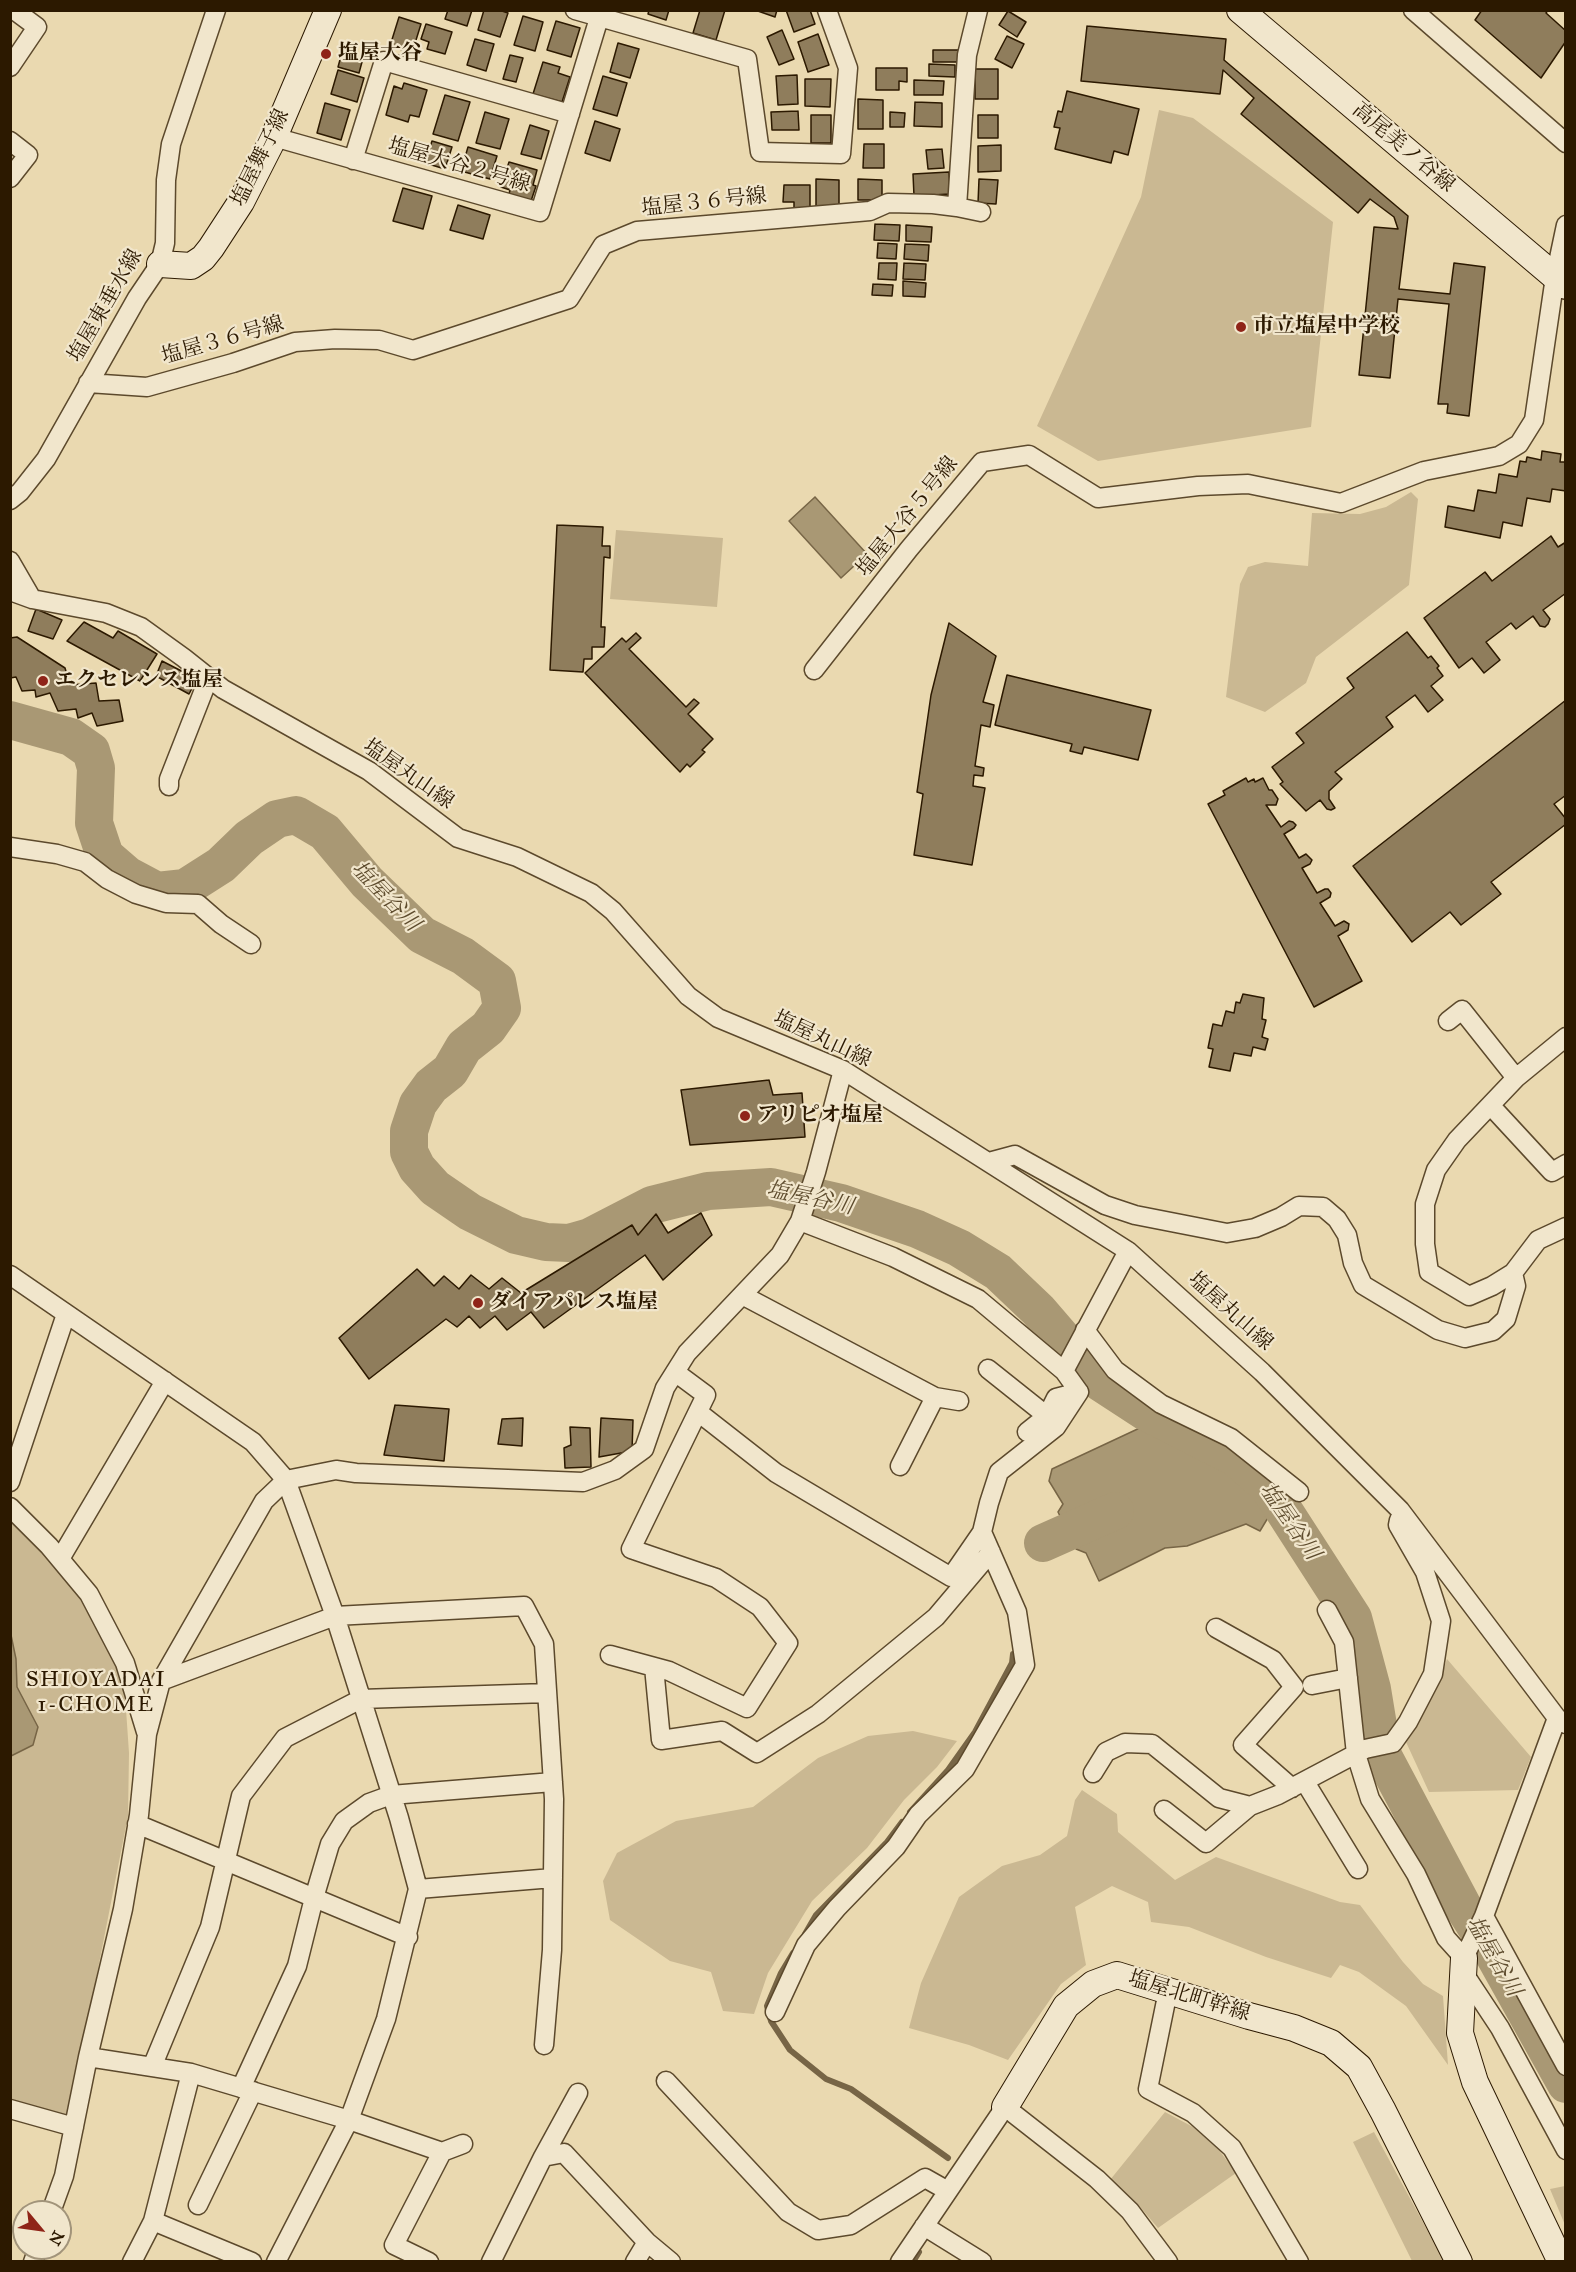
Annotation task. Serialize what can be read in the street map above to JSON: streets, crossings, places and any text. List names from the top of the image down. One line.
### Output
{"streets":{"street":["高尾美ノ谷線","塩屋舞子線","塩屋大谷２号線","塩屋３６号線","塩屋東垂水線","塩屋大谷５号線","塩屋丸山線","塩屋北町幹線"]},"crossings":[["高尾美ノ谷線","塩屋大谷５号線"],["塩屋舞子線","塩屋大谷２号線"],["塩屋舞子線","塩屋東垂水線"],["塩屋３６号線","塩屋東垂水線"]],"districts":["SHIOYADAI 1-CHOME"],"water":["塩屋谷川"],"places":["塩屋大谷","市立塩屋中学校","エクセレンス塩屋","アリピオ塩屋","ダイアパレス塩屋"],"north":"bottom right"}
